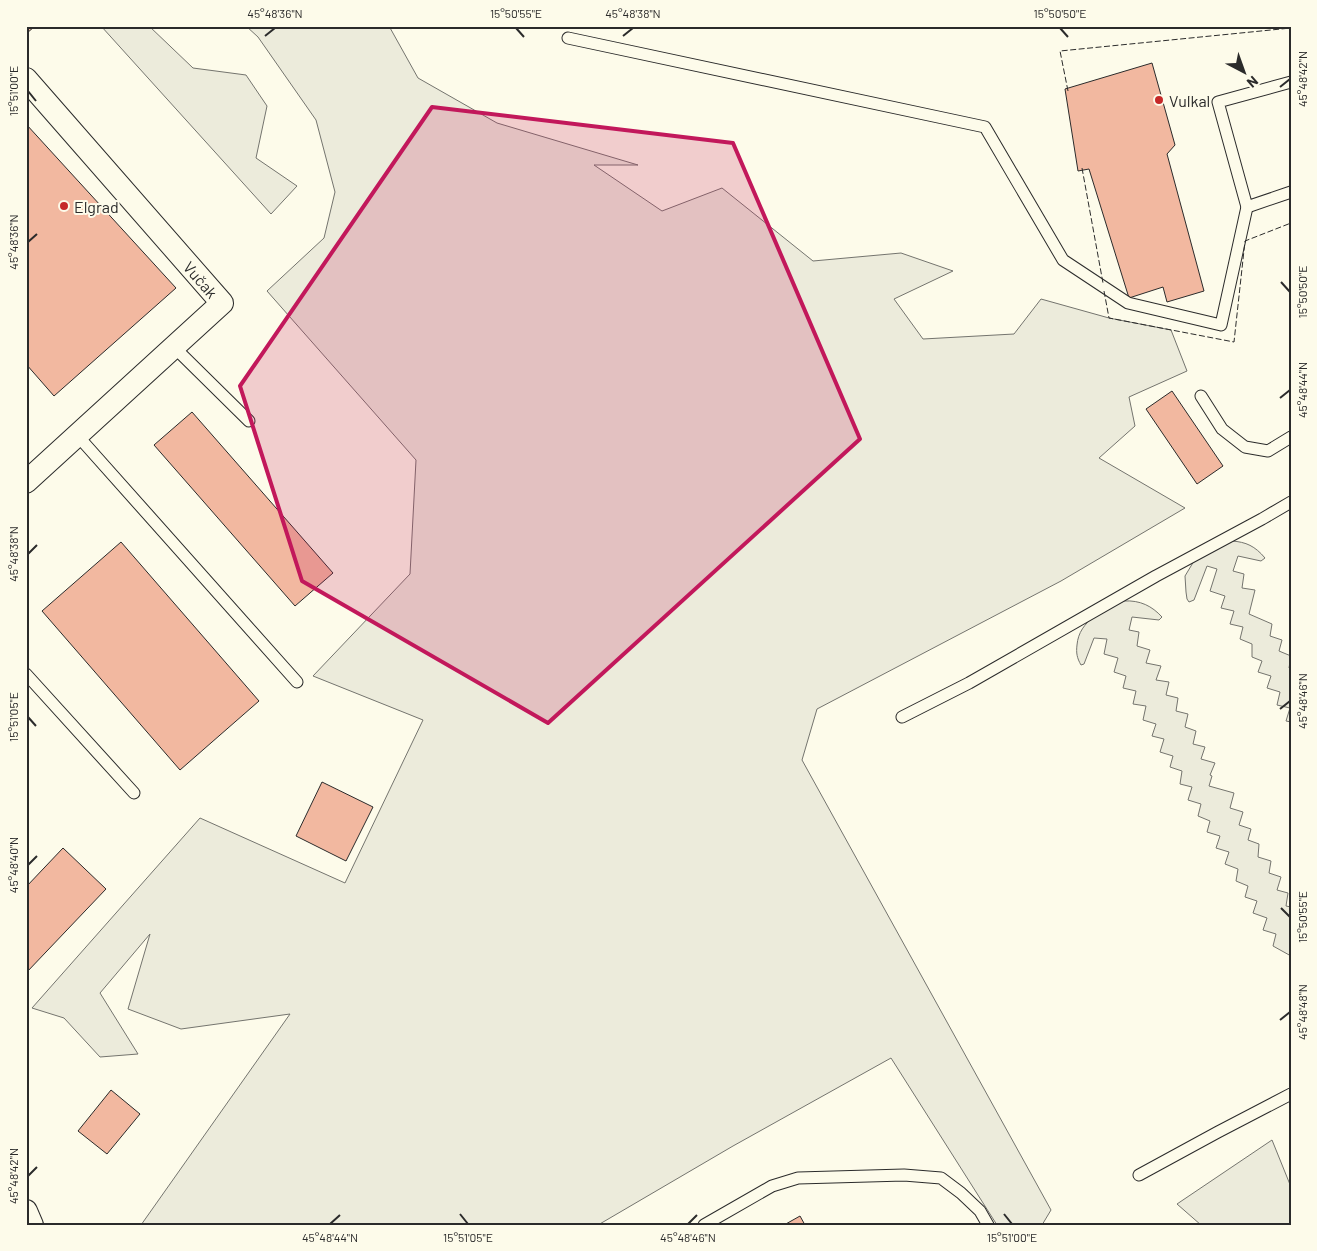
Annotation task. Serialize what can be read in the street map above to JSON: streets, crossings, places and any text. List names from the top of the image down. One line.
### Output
{"streets":{"street":["Vučak"]},"places":["Vulkal","Elgrad"],"north":"bottom right","coordinates":["45°48'36\"N","15°50'55\"E","45°48'38\"N","15°50'50\"E","45°48'42\"N","15°51'00\"E","45°48'44\"N","45°48'46\"N","15°51'05\"E","45°48'40\"N","45°48'48\"N"]}
